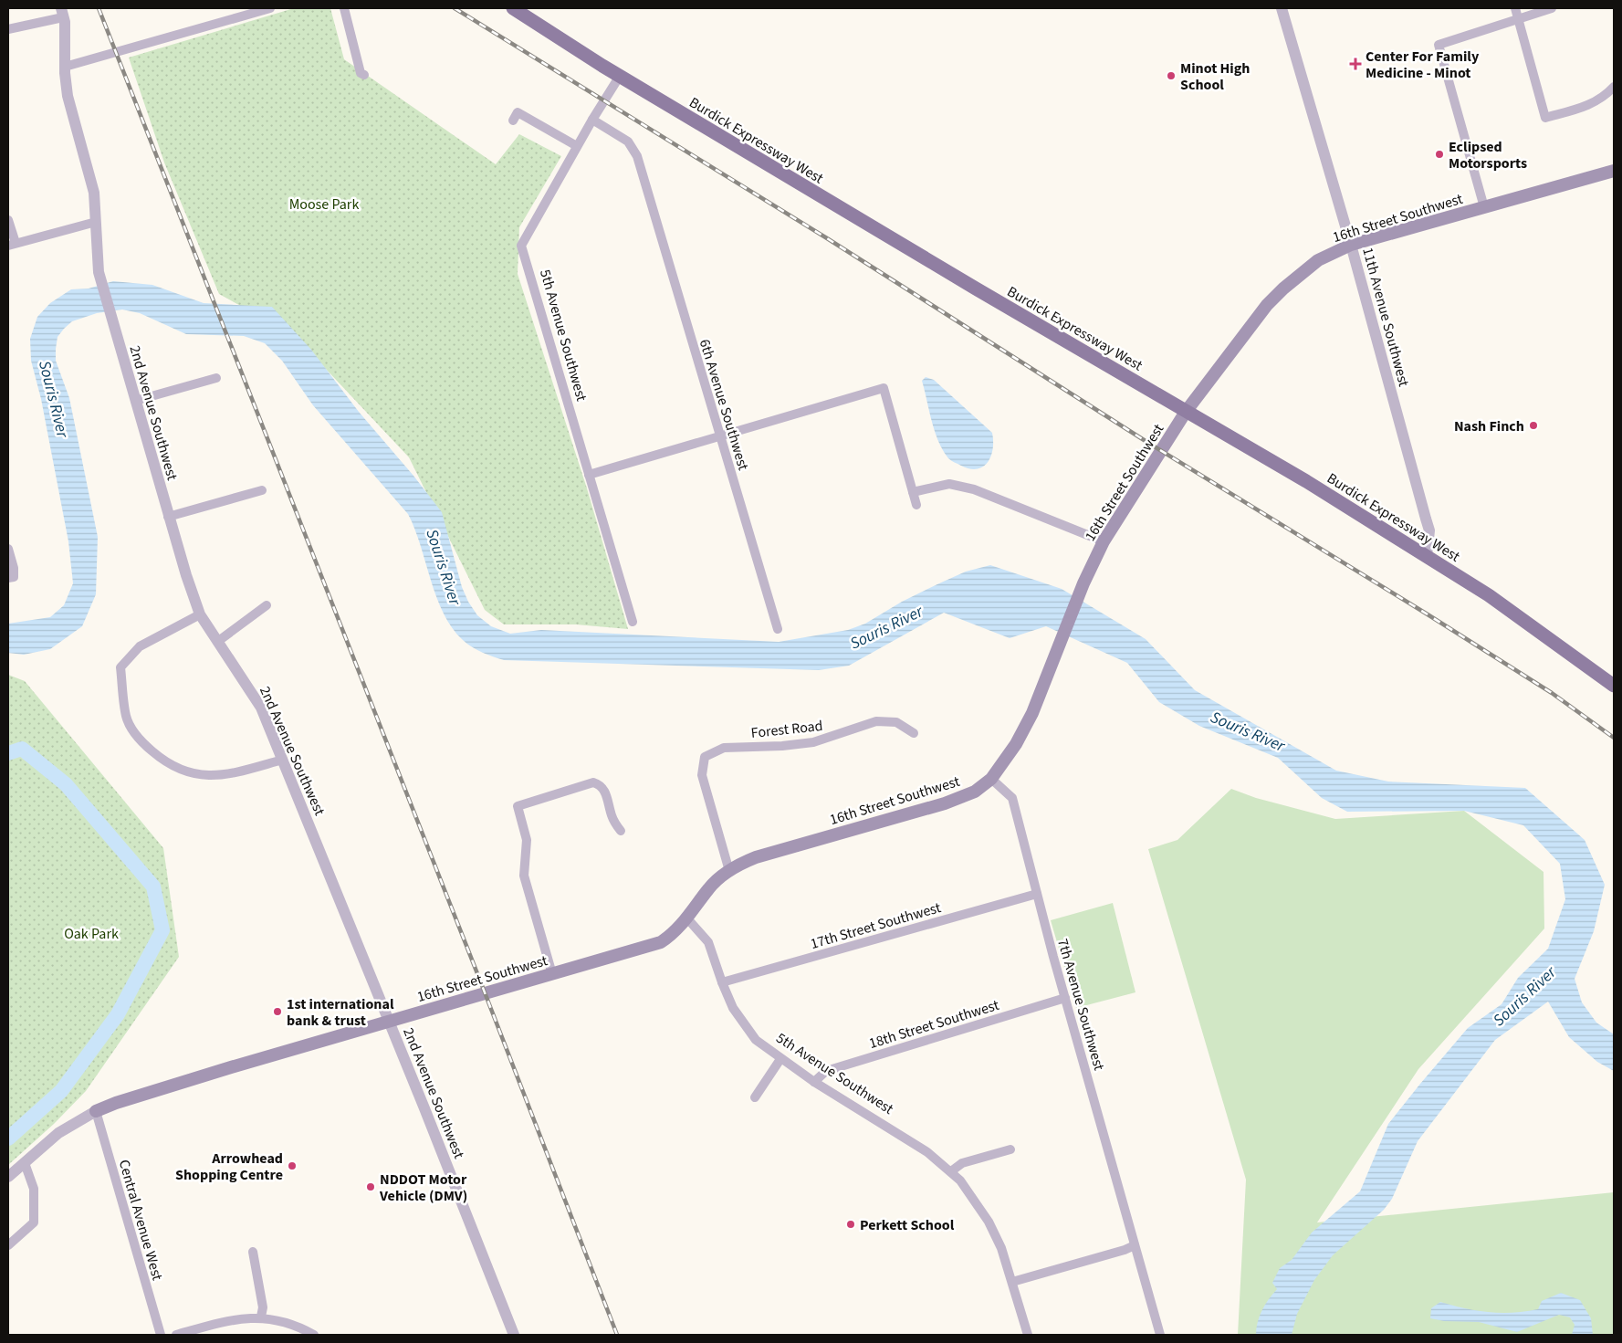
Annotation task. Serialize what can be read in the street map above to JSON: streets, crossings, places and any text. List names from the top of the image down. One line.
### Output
{"streets":{"main road":["Burdick Expressway West","16th Street Southwest"],"street":["11th Avenue Southwest","5th Avenue Southwest","6th Avenue Southwest","2nd Avenue Southwest","Forest Road","17th Street Southwest","7th Avenue Southwest","18th Street Southwest","Central Avenue West"]},"crossings":[["Burdick Expressway West","16th Street Southwest"],["Burdick Expressway West","11th Avenue Southwest"],["Burdick Expressway West","5th Avenue Southwest"],["16th Street Southwest","11th Avenue Southwest"],["16th Street Southwest","5th Avenue Southwest"],["16th Street Southwest","2nd Avenue Southwest"],["16th Street Southwest","Forest Road"],["16th Street Southwest","7th Avenue Southwest"],["16th Street Southwest","Central Avenue West"],["5th Avenue Southwest","6th Avenue Southwest"],["5th Avenue Southwest","17th Street Southwest"],["5th Avenue Southwest","18th Street Southwest"],["17th Street Southwest","7th Avenue Southwest"],["7th Avenue Southwest","18th Street Southwest"]],"water":["Souris River"],"parks":["Moose Park","Oak Park"],"places":{"health":["Center For Family Medicine - Minot"],"other":["Minot High School","Eclipsed Motorsports","Nash Finch","1st international bank & trust","Arrowhead Shopping Centre","NDDOT Motor Vehicle (DMV)","Perkett School"]}}
